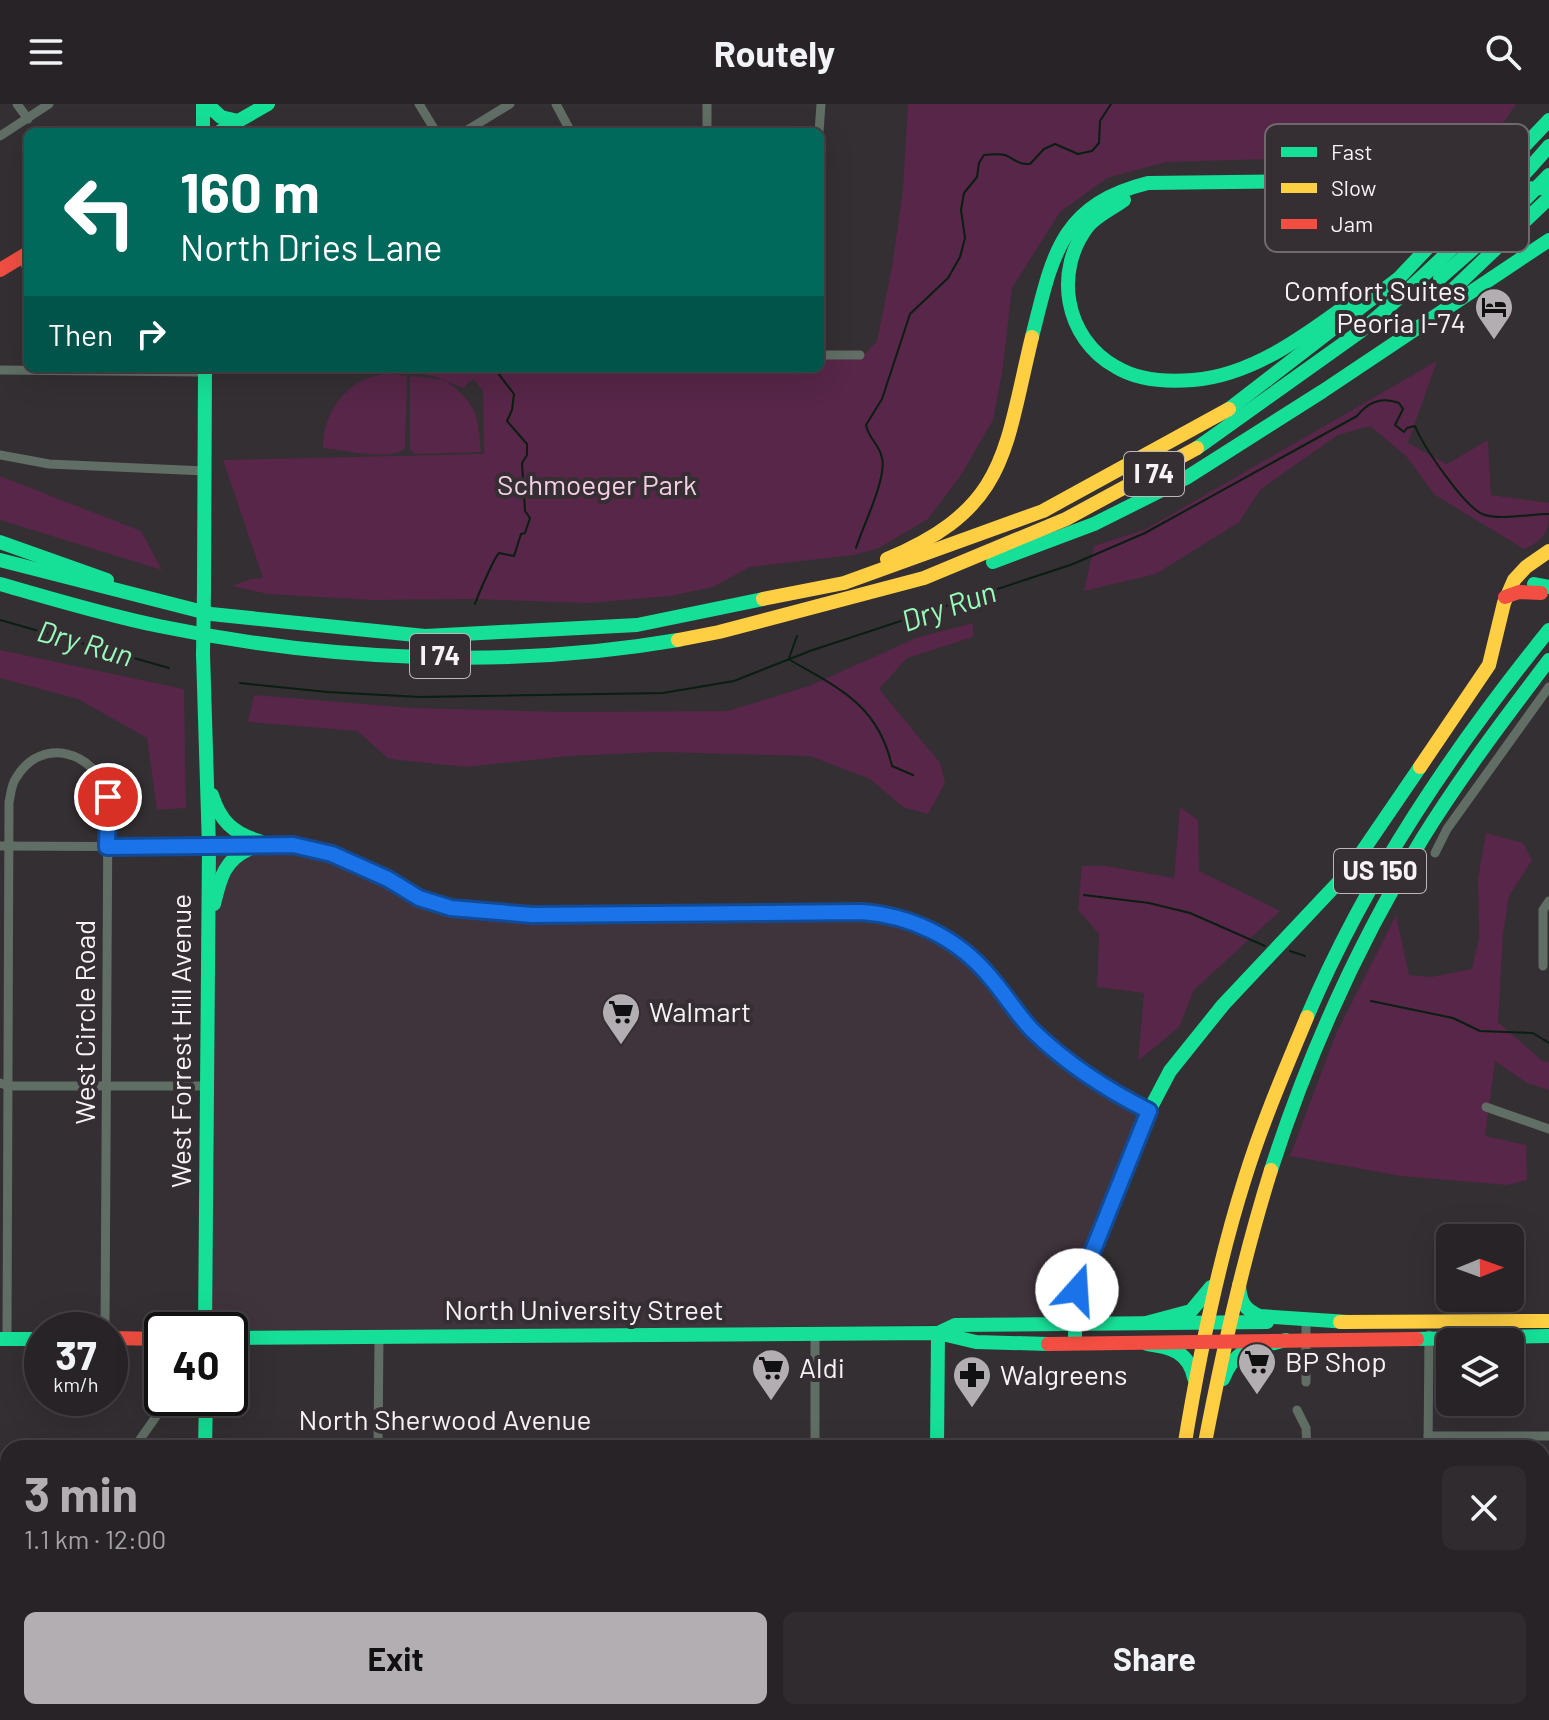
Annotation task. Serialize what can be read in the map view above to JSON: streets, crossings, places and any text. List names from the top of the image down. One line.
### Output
{"streets":{"main road":["I 74","US 150","West Forrest Hill Avenue","North University Street"],"street":["West Circle Road"]},"crossings":[["US 150","North University Street"]],"water":["Dry Run"],"parks":["Schmoeger Park"],"places":{"hotel":["Comfort Suites Peoria I-74"],"supermarket":["Walmart","BP Shop","Aldi"],"pharmacy":["Walgreens"]},"legend":["Fast","Slow","Jam"],"north":"right","page":{"header":"Routely","turn":["160 m","North Dries Lane"],"then":"Then","speed":"37 km/h","limit":"40","heading":["3 min","1.1 km · 12:00"],"buttons":["Exit","Share"]}}
